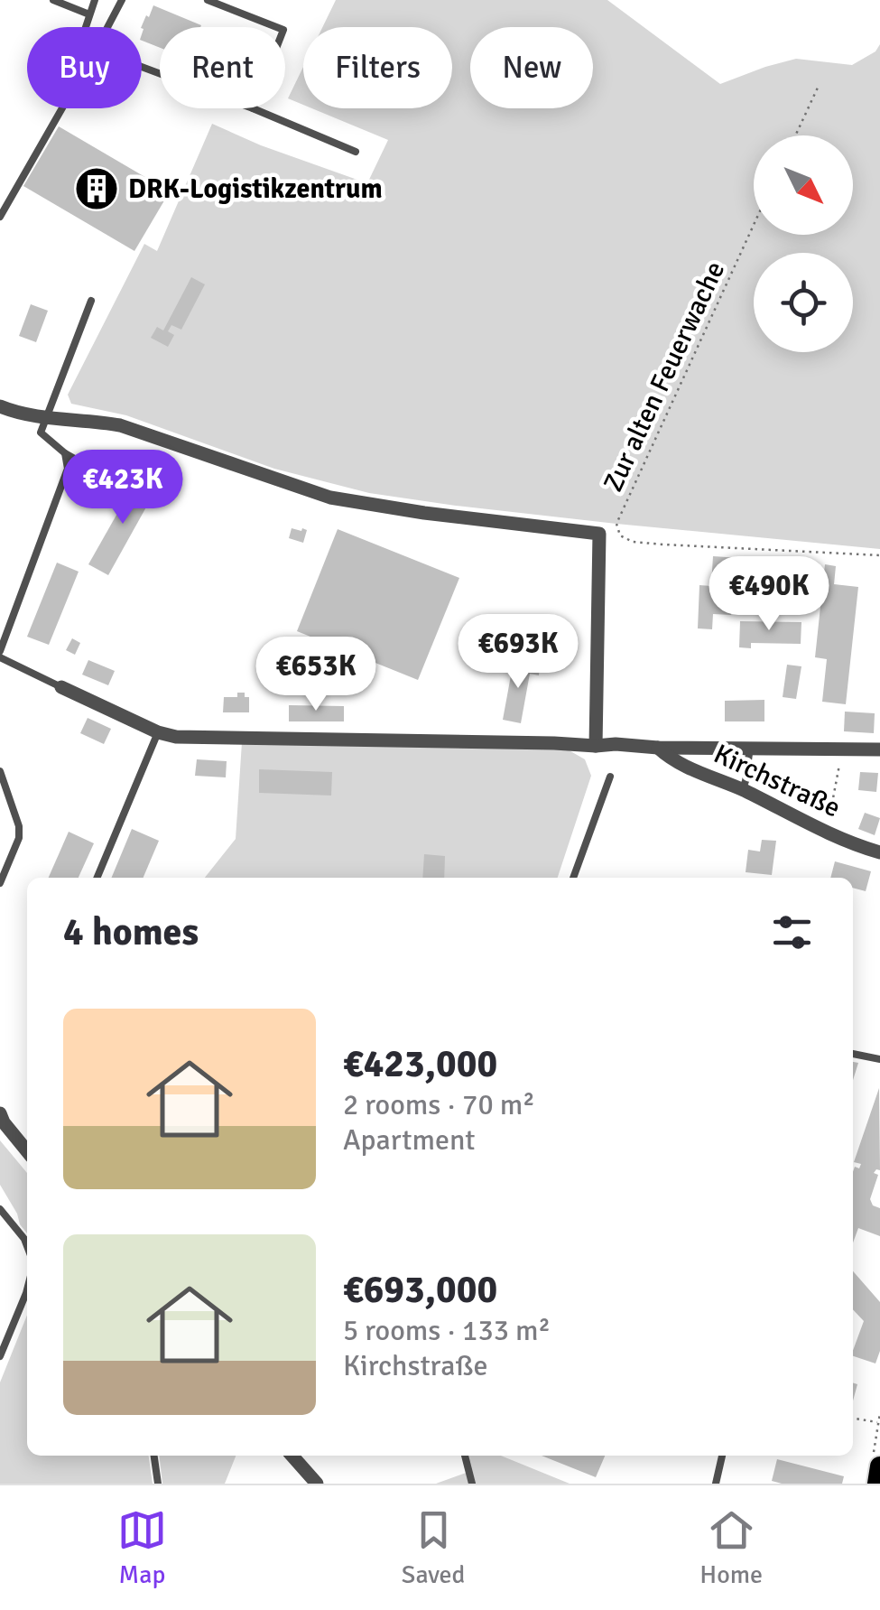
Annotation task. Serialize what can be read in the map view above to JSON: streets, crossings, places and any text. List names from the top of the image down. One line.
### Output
{"streets":{"street":["Kirchstraße"],"path":["Zur alten Feuerwache"]},"places":{"building":["DRK-Logistikzentrum"]},"north":"bottom right","page":{"chip":["Buy","Rent","Filters","New"],"price":["€423K","€490K","€693K","€653K"],"heading":"4 homes","list":[{"name":"€423,000","note":"2 rooms · 70 m² · Apartment"},{"name":"€693,000","note":"5 rooms · 133 m² · Kirchstraße"}],"tabs":["Map","Saved","Home"]}}
